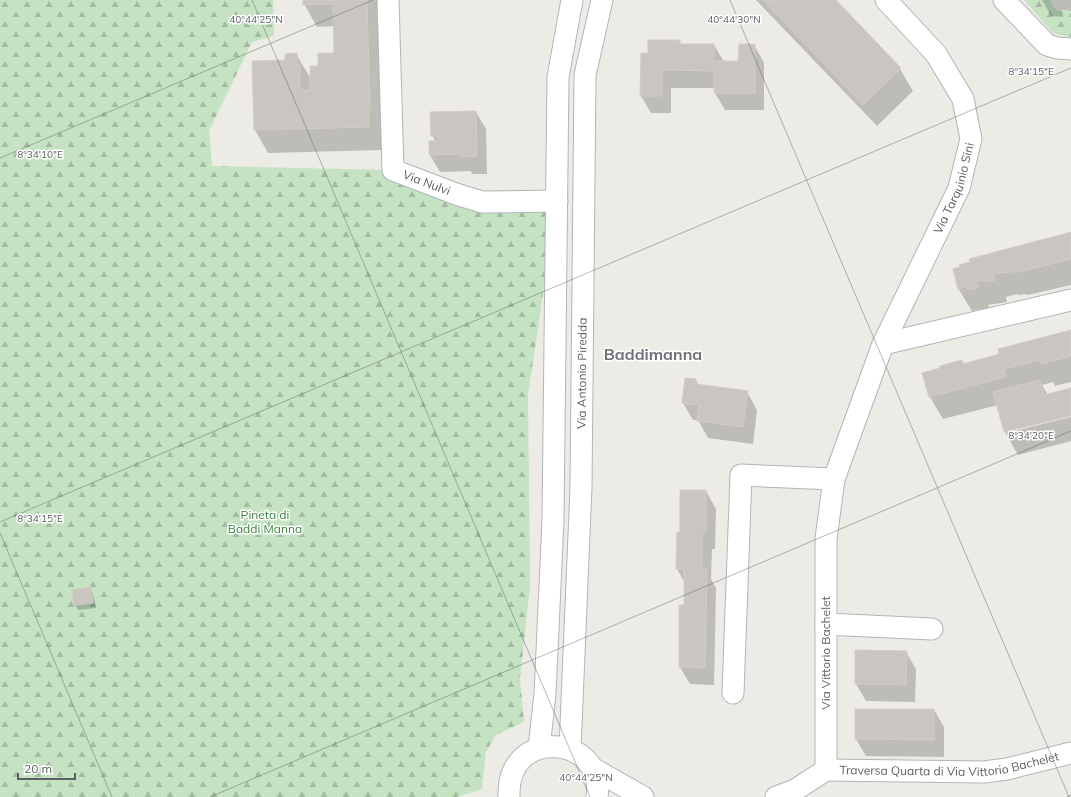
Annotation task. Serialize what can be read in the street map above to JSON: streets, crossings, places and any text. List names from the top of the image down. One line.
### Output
{"streets":{"street":["Via Nulvi","Via Tarquinio Sini","Via Antonio Piredda","Via Vittorio Bachelet","Traversa Quarta di Via Vittorio Bachelet"]},"crossings":[["Via Tarquinio Sini","Via Vittorio Bachelet"],["Via Vittorio Bachelet","Traversa Quarta di Via Vittorio Bachelet"]],"districts":["Baddimanna"],"parks":["Pineta di Baddi Manna"],"scale_bar":"20 m","coordinates":["40°44'25\"N","40°44'30\"N","8°34'15\"E","8°34'10\"E","8°34'20\"E"]}
